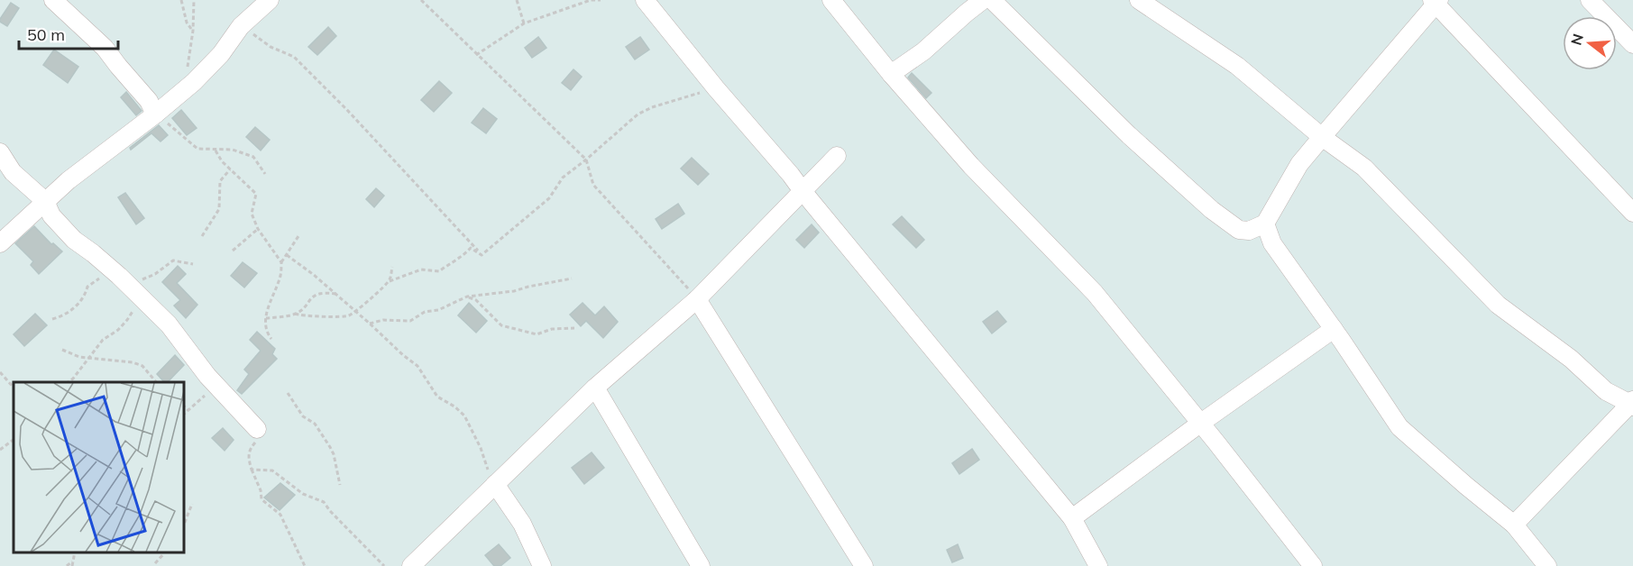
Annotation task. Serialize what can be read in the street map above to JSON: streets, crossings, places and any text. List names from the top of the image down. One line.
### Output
{"scale_bar":"50 m","north":"left"}
